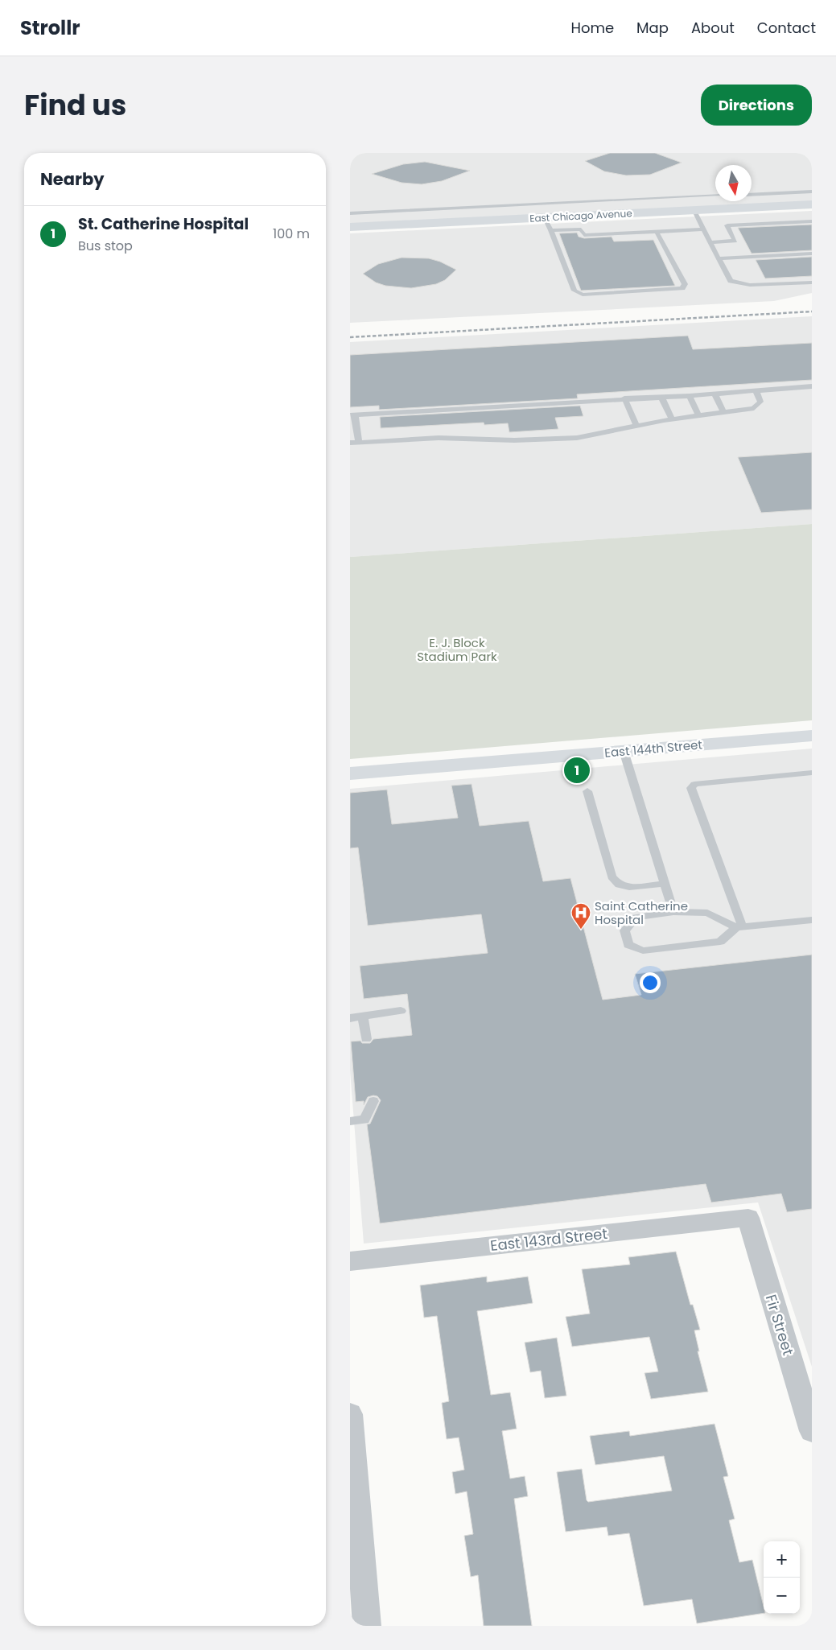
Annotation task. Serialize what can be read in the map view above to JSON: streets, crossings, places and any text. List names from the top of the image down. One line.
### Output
{"streets":{"main road":["East Chicago Avenue","East 144th Street"],"street":["East 143rd Street","Fir Street"]},"crossings":[["East 143rd Street","Fir Street"]],"parks":["E. J. Block Stadium Park"],"places":{"hospital":["Saint Catherine Hospital"]},"north":"bottom","page":{"header":"Strollr","nav":["Home","Map","About","Contact"],"title":"Find us","buttons":"Directions","heading":"Nearby","list":[{"mark":"1","name":"St. Catherine Hospital","note":"Bus stop","value":"100 m"}],"pins":"1","map_buttons":["+","−"]}}
